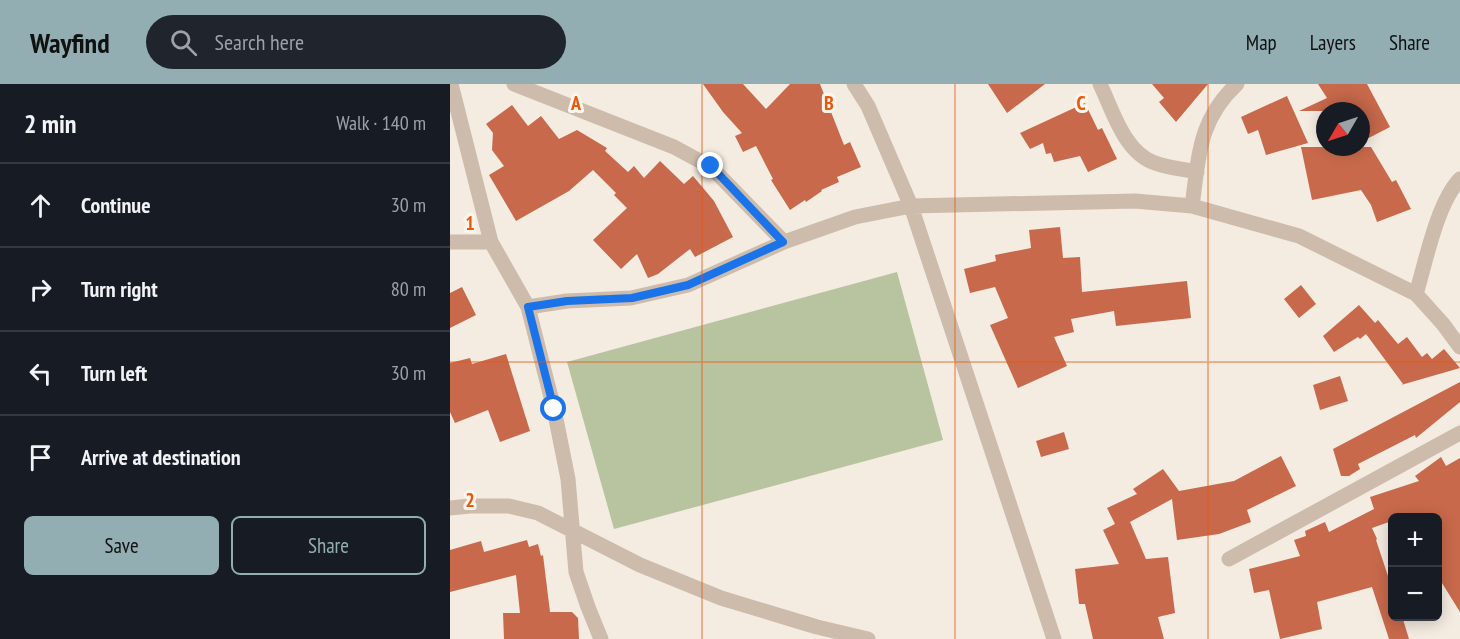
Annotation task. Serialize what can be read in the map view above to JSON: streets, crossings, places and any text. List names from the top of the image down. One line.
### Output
{"north":"bottom left","page":{"header":"Wayfind","search":"Search here","nav":["Map","Layers","Share"],"heading":["2 min","Walk · 140 m"],"list":[["Continue","30 m"],["Turn right","80 m"],["Turn left","30 m"],"Arrive at destination"],"buttons":["Save","Share"],"map_buttons":["+","−"]},"grid":{"columns":["A","B","C"],"rows":["1","2"]}}
